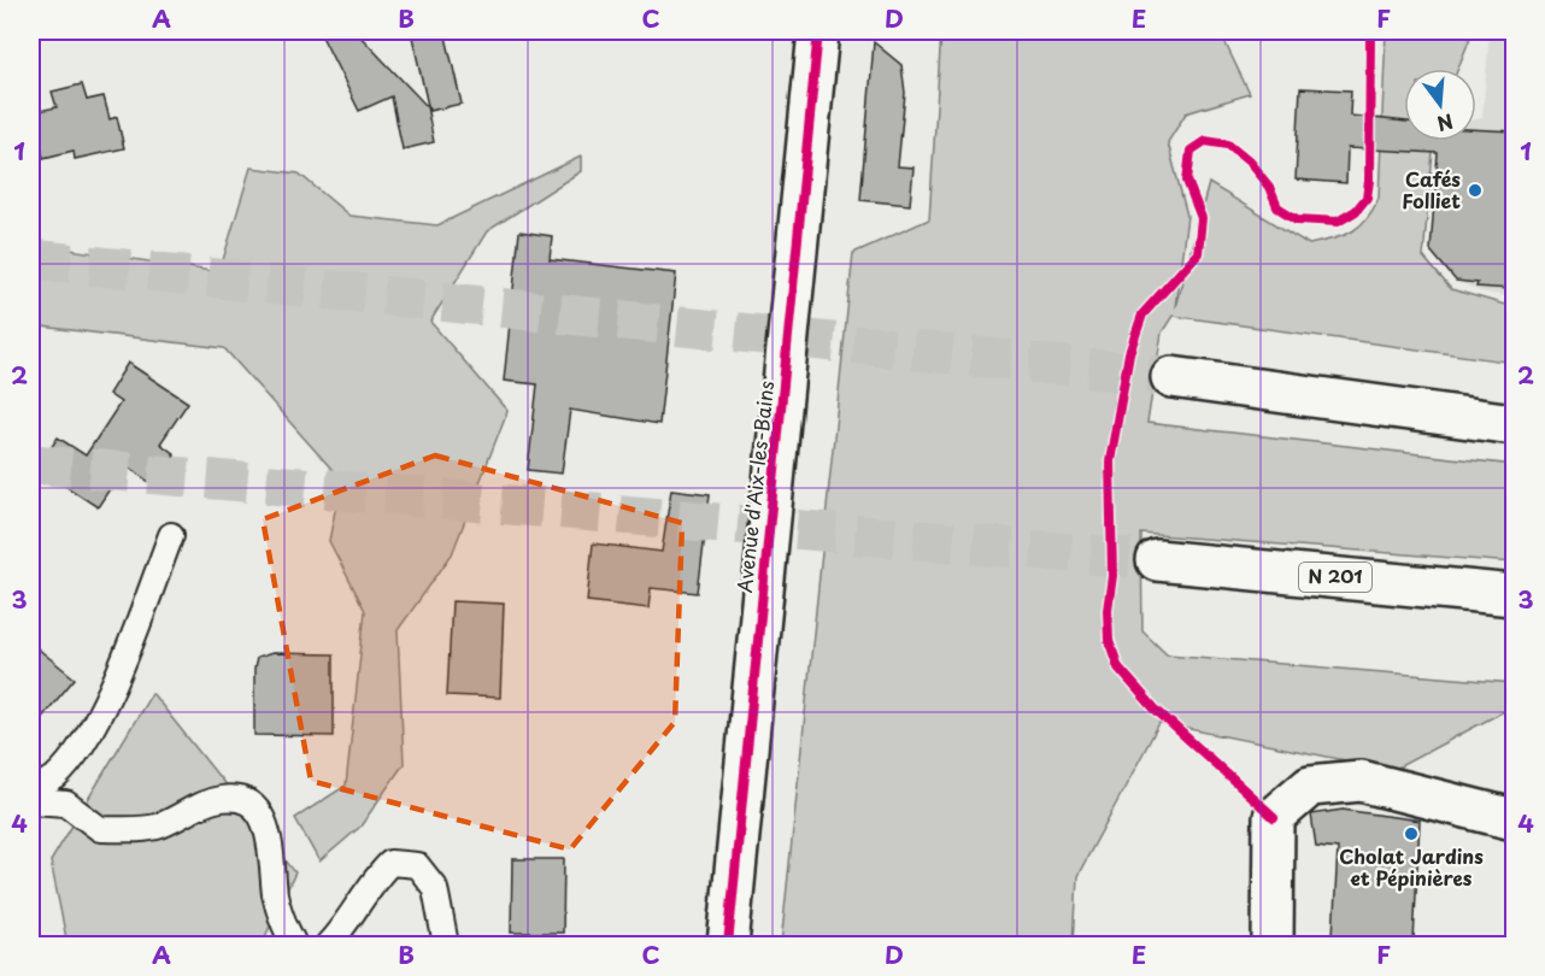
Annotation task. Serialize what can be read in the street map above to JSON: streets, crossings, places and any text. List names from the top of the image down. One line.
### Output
{"streets":{"main road":["Avenue d'Aix-les-Bains","N 201"]},"places":["Cafés Folliet","Cholat Jardins et Pépinières"],"north":"bottom","grid":{"columns":["A","B","C","D","E","F"],"rows":["1","2","3","4"]}}
